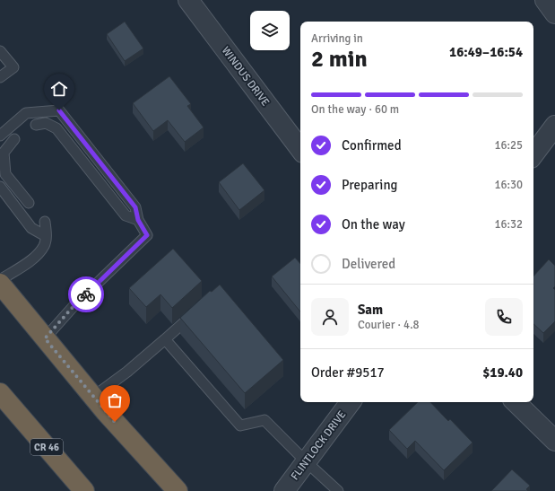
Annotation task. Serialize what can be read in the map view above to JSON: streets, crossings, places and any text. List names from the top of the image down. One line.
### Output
{"streets":{"highway":["CR 46"],"street":["WINDUS DRIVE","FLINTLOCK DRIVE"]},"page":{"heading":["2 min","Arriving in","16:49–16:54"],"panel":["Sam","Courier · 4.8","Order #9517","$19.40"],"bar":"On the way · 60 m","list":[["Confirmed","16:25"],["Preparing","16:30"],["On the way","16:32"],"Delivered"]}}
